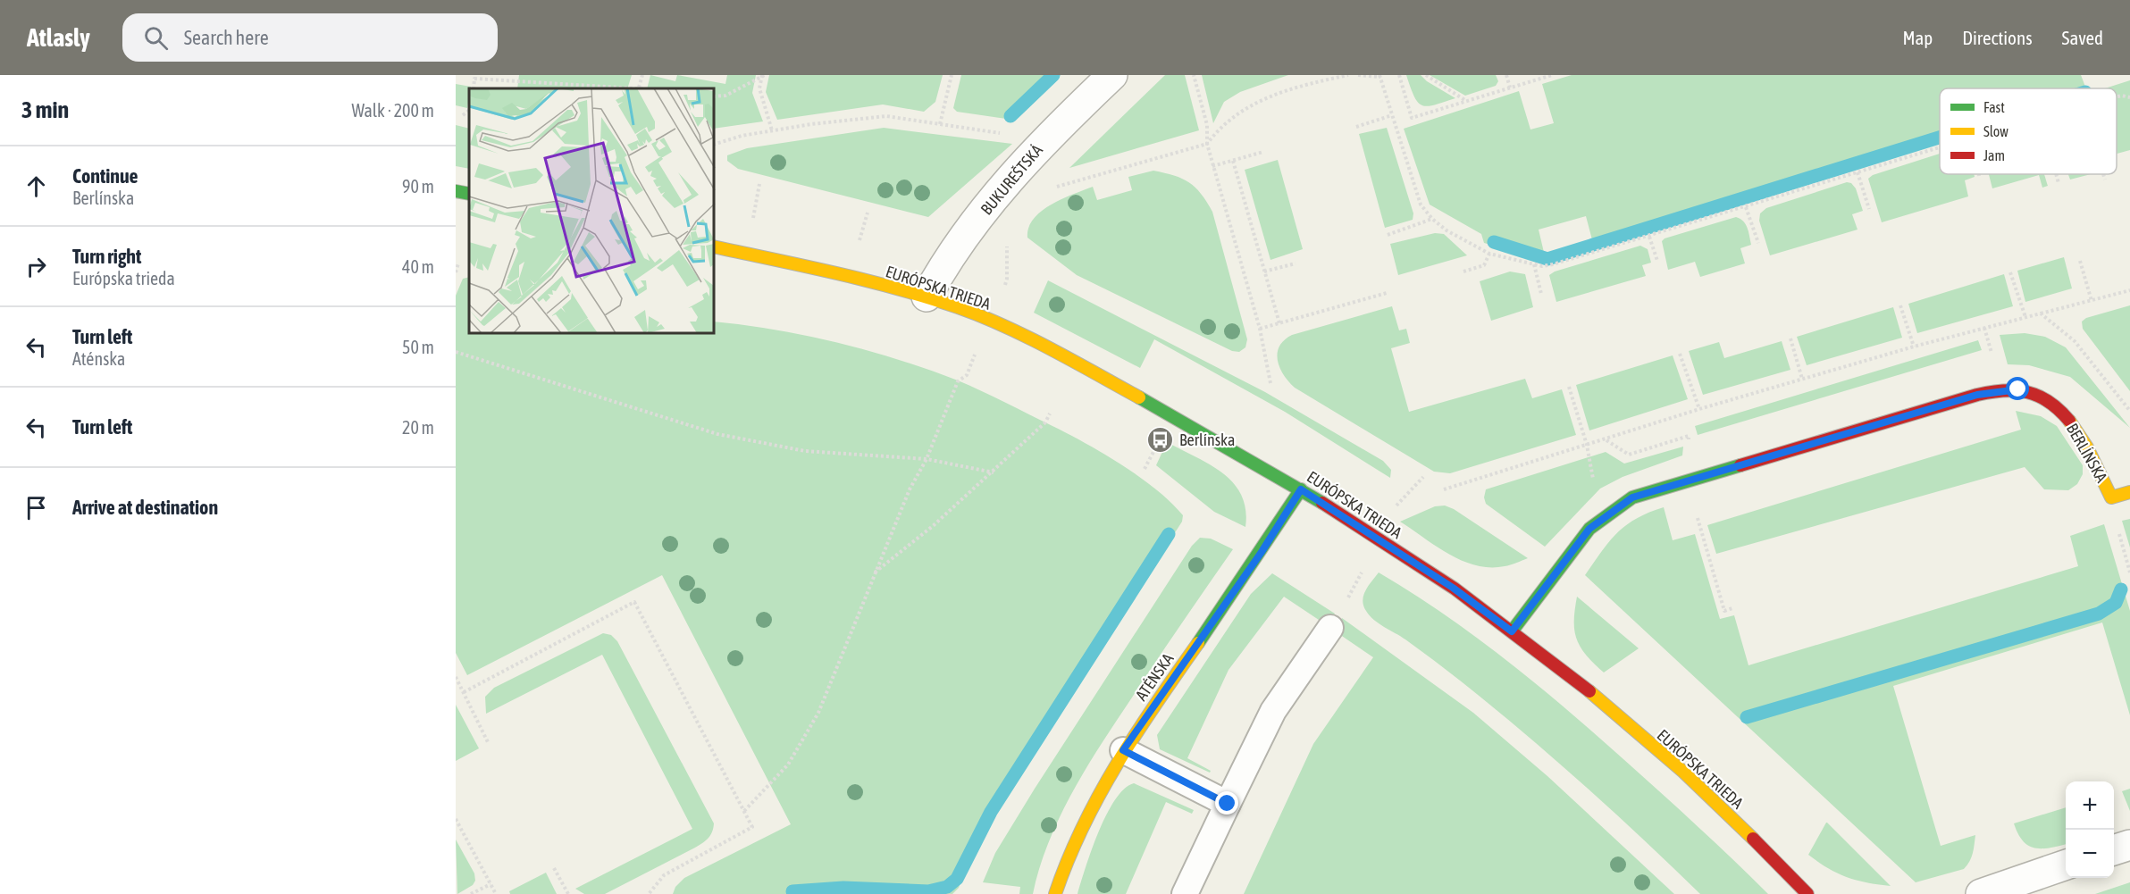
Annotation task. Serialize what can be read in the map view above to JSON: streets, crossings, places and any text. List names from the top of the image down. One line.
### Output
{"streets":{"street":["BUKUREŠTSKÁ","EURÓPSKA TRIEDA","BERLÍNSKA","ATÉNSKA"]},"crossings":[["BUKUREŠTSKÁ","EURÓPSKA TRIEDA"],["EURÓPSKA TRIEDA","BERLÍNSKA"],["EURÓPSKA TRIEDA","ATÉNSKA"]],"places":{"bus stop":["Berlínska"]},"legend":["Fast","Slow","Jam"],"page":{"header":"Atlasly","search":"Search here","nav":["Map","Directions","Saved"],"heading":["3 min","Walk · 200 m"],"list":[["Continue","Berlínska","90 m"],["Turn right","Európska trieda","40 m"],["Turn left","Aténska","50 m"],["Turn left","20 m"],"Arrive at destination"],"map_buttons":["+","−"]}}
